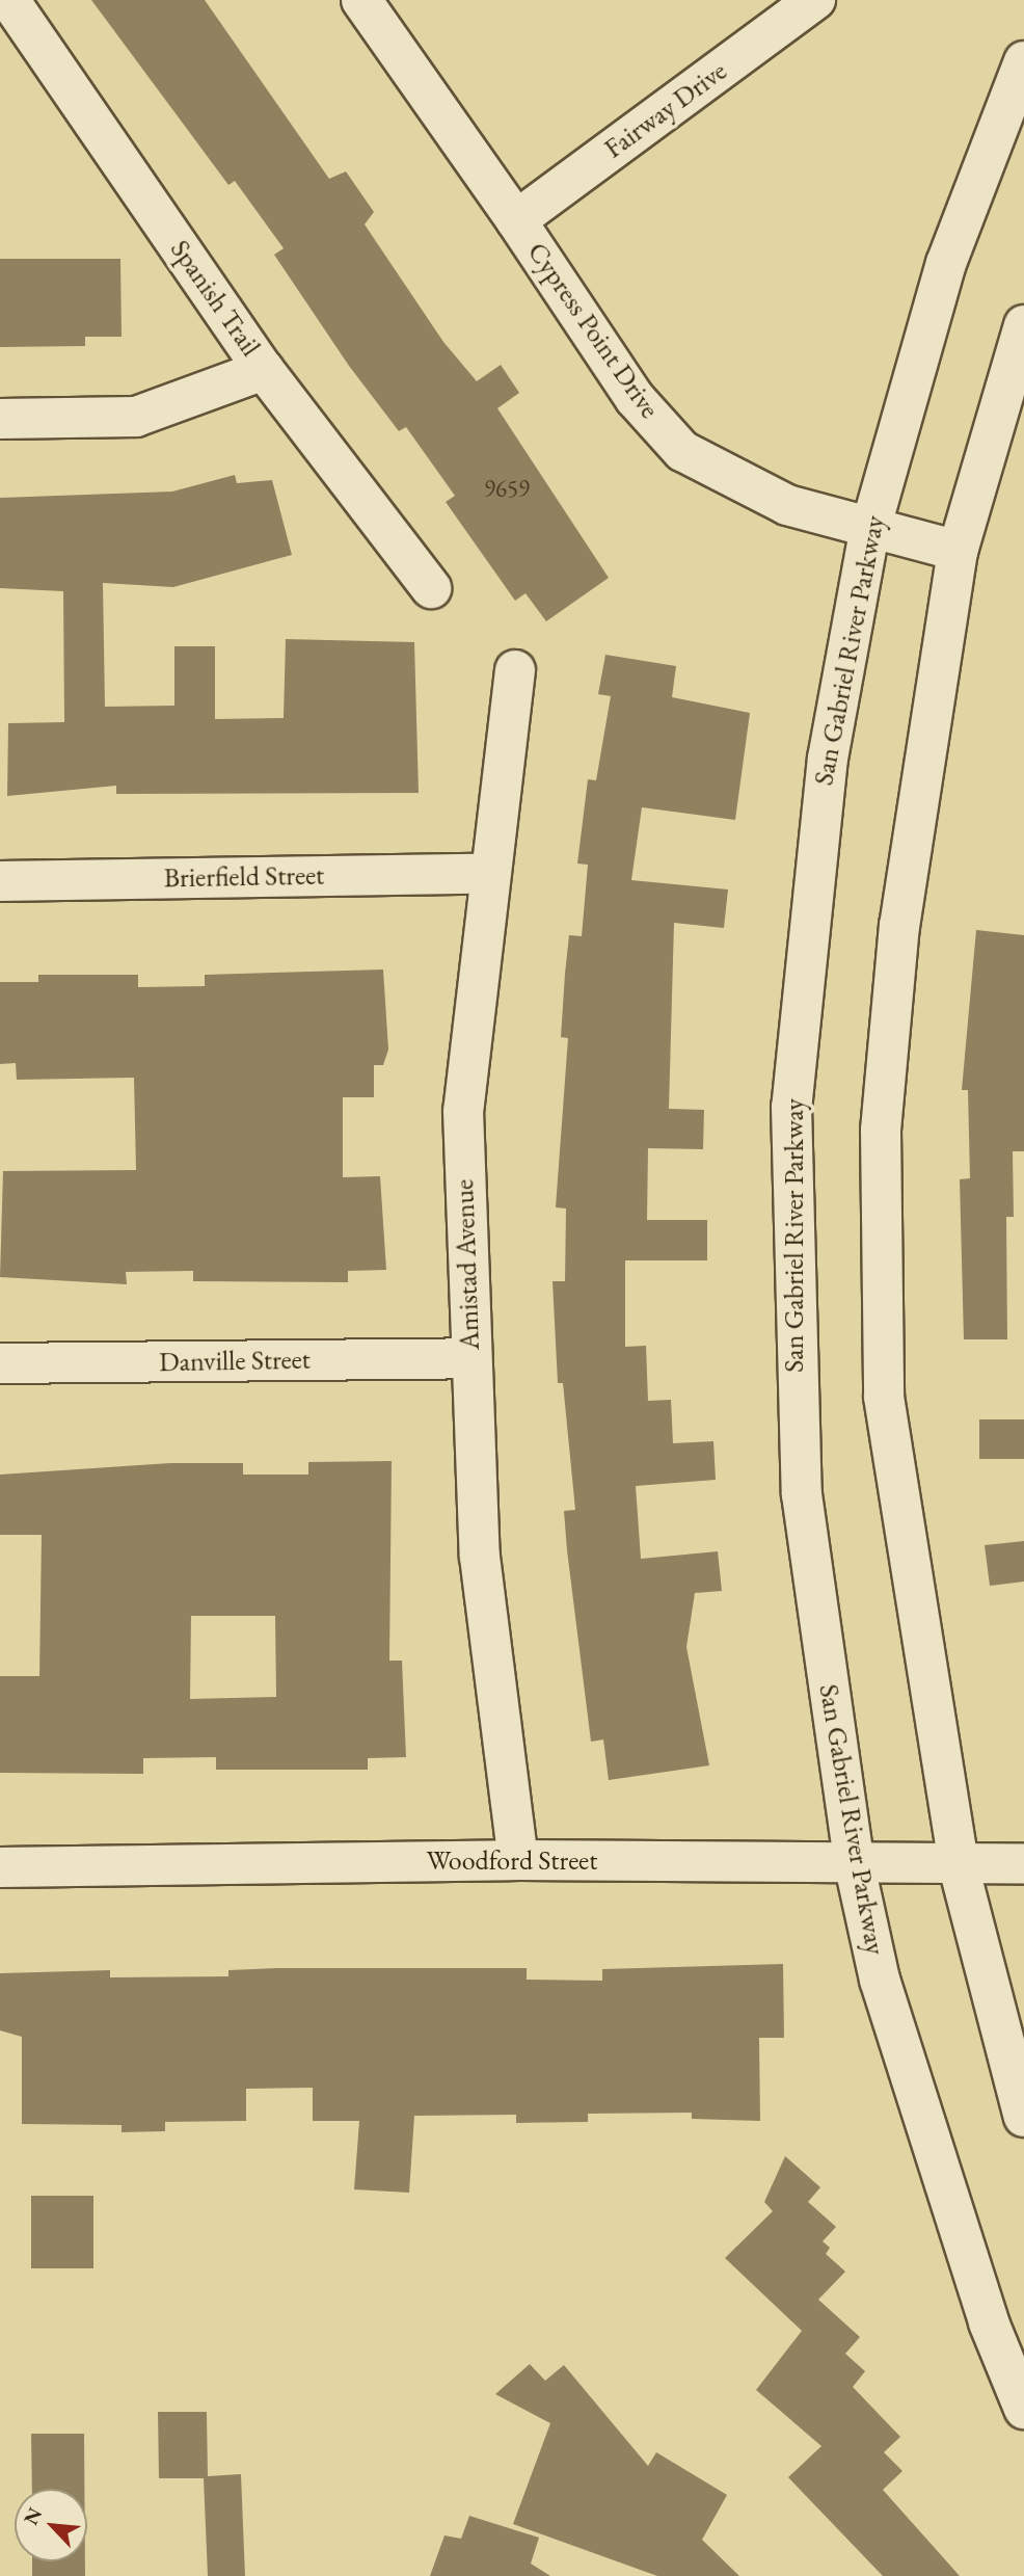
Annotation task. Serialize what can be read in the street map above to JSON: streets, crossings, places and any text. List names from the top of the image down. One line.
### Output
{"streets":{"street":["Fairway Drive","Spanish Trail","Cypress Point Drive","San Gabriel River Parkway","Brierfield Street","Amistad Avenue","Danville Street","Woodford Street"]},"crossings":[["Fairway Drive","Cypress Point Drive"],["Cypress Point Drive","San Gabriel River Parkway"],["San Gabriel River Parkway","Woodford Street"],["Brierfield Street","Amistad Avenue"],["Amistad Avenue","Danville Street"],["Amistad Avenue","Woodford Street"]],"house_numbers":["9659"],"north":"top left"}
